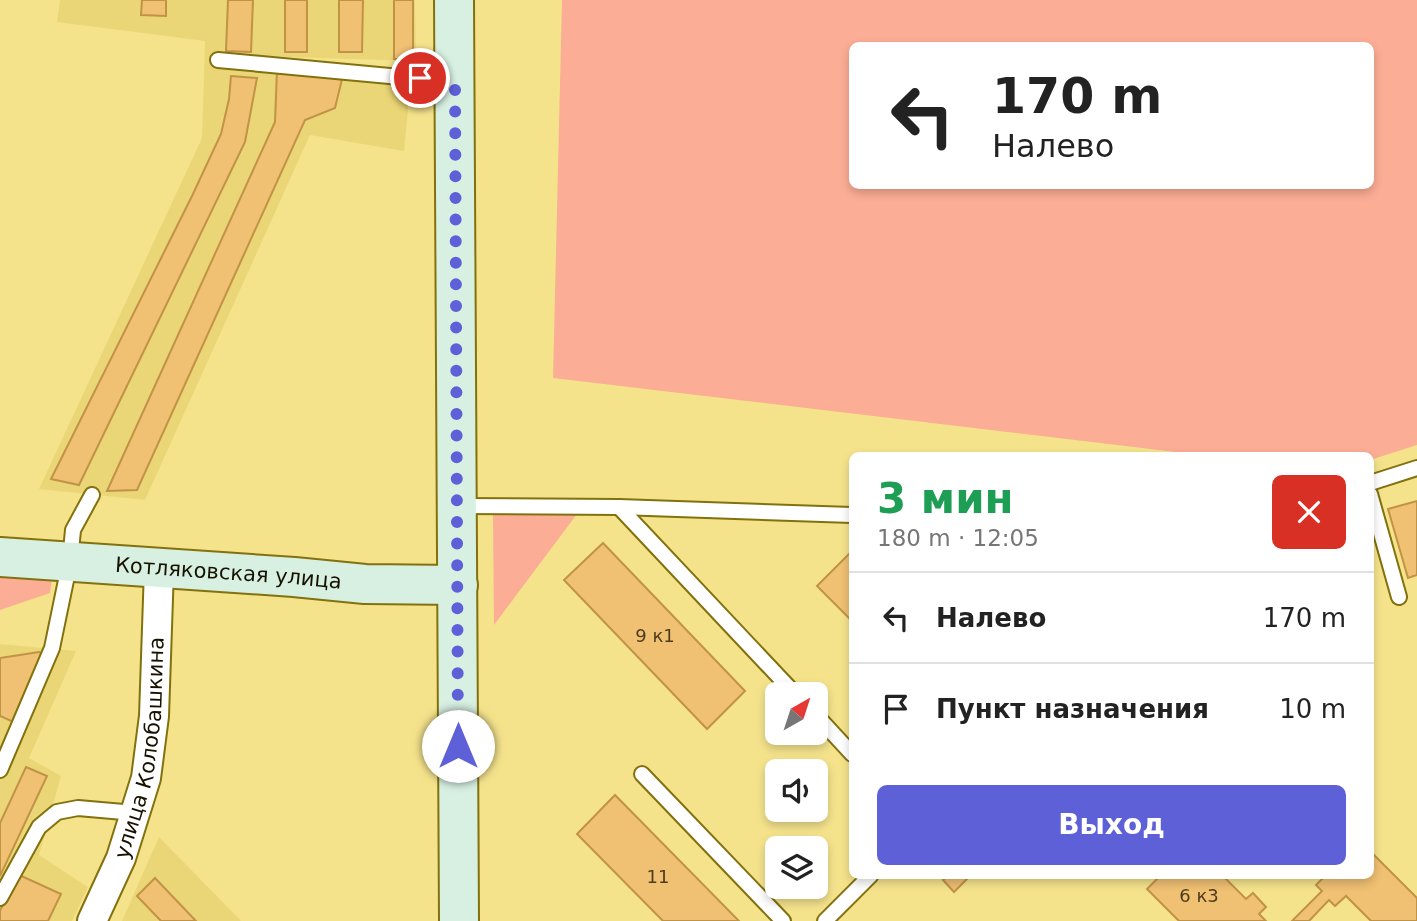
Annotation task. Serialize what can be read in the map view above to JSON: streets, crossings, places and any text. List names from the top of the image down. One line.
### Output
{"streets":{"main road":["Котляковская улица"],"street":["улица Колобашкина"]},"crossings":[["Котляковская улица","улица Колобашкина"]],"house_numbers":["9 к1","11","6 к3"],"north":"top right","page":{"turn":["170 m","Налево"],"heading":["3 мин","180 m · 12:05"],"list":[{"name":"Налево","value":"170 m"},{"name":"Пункт назначения","value":"10 m"}],"buttons":"Выход"}}
